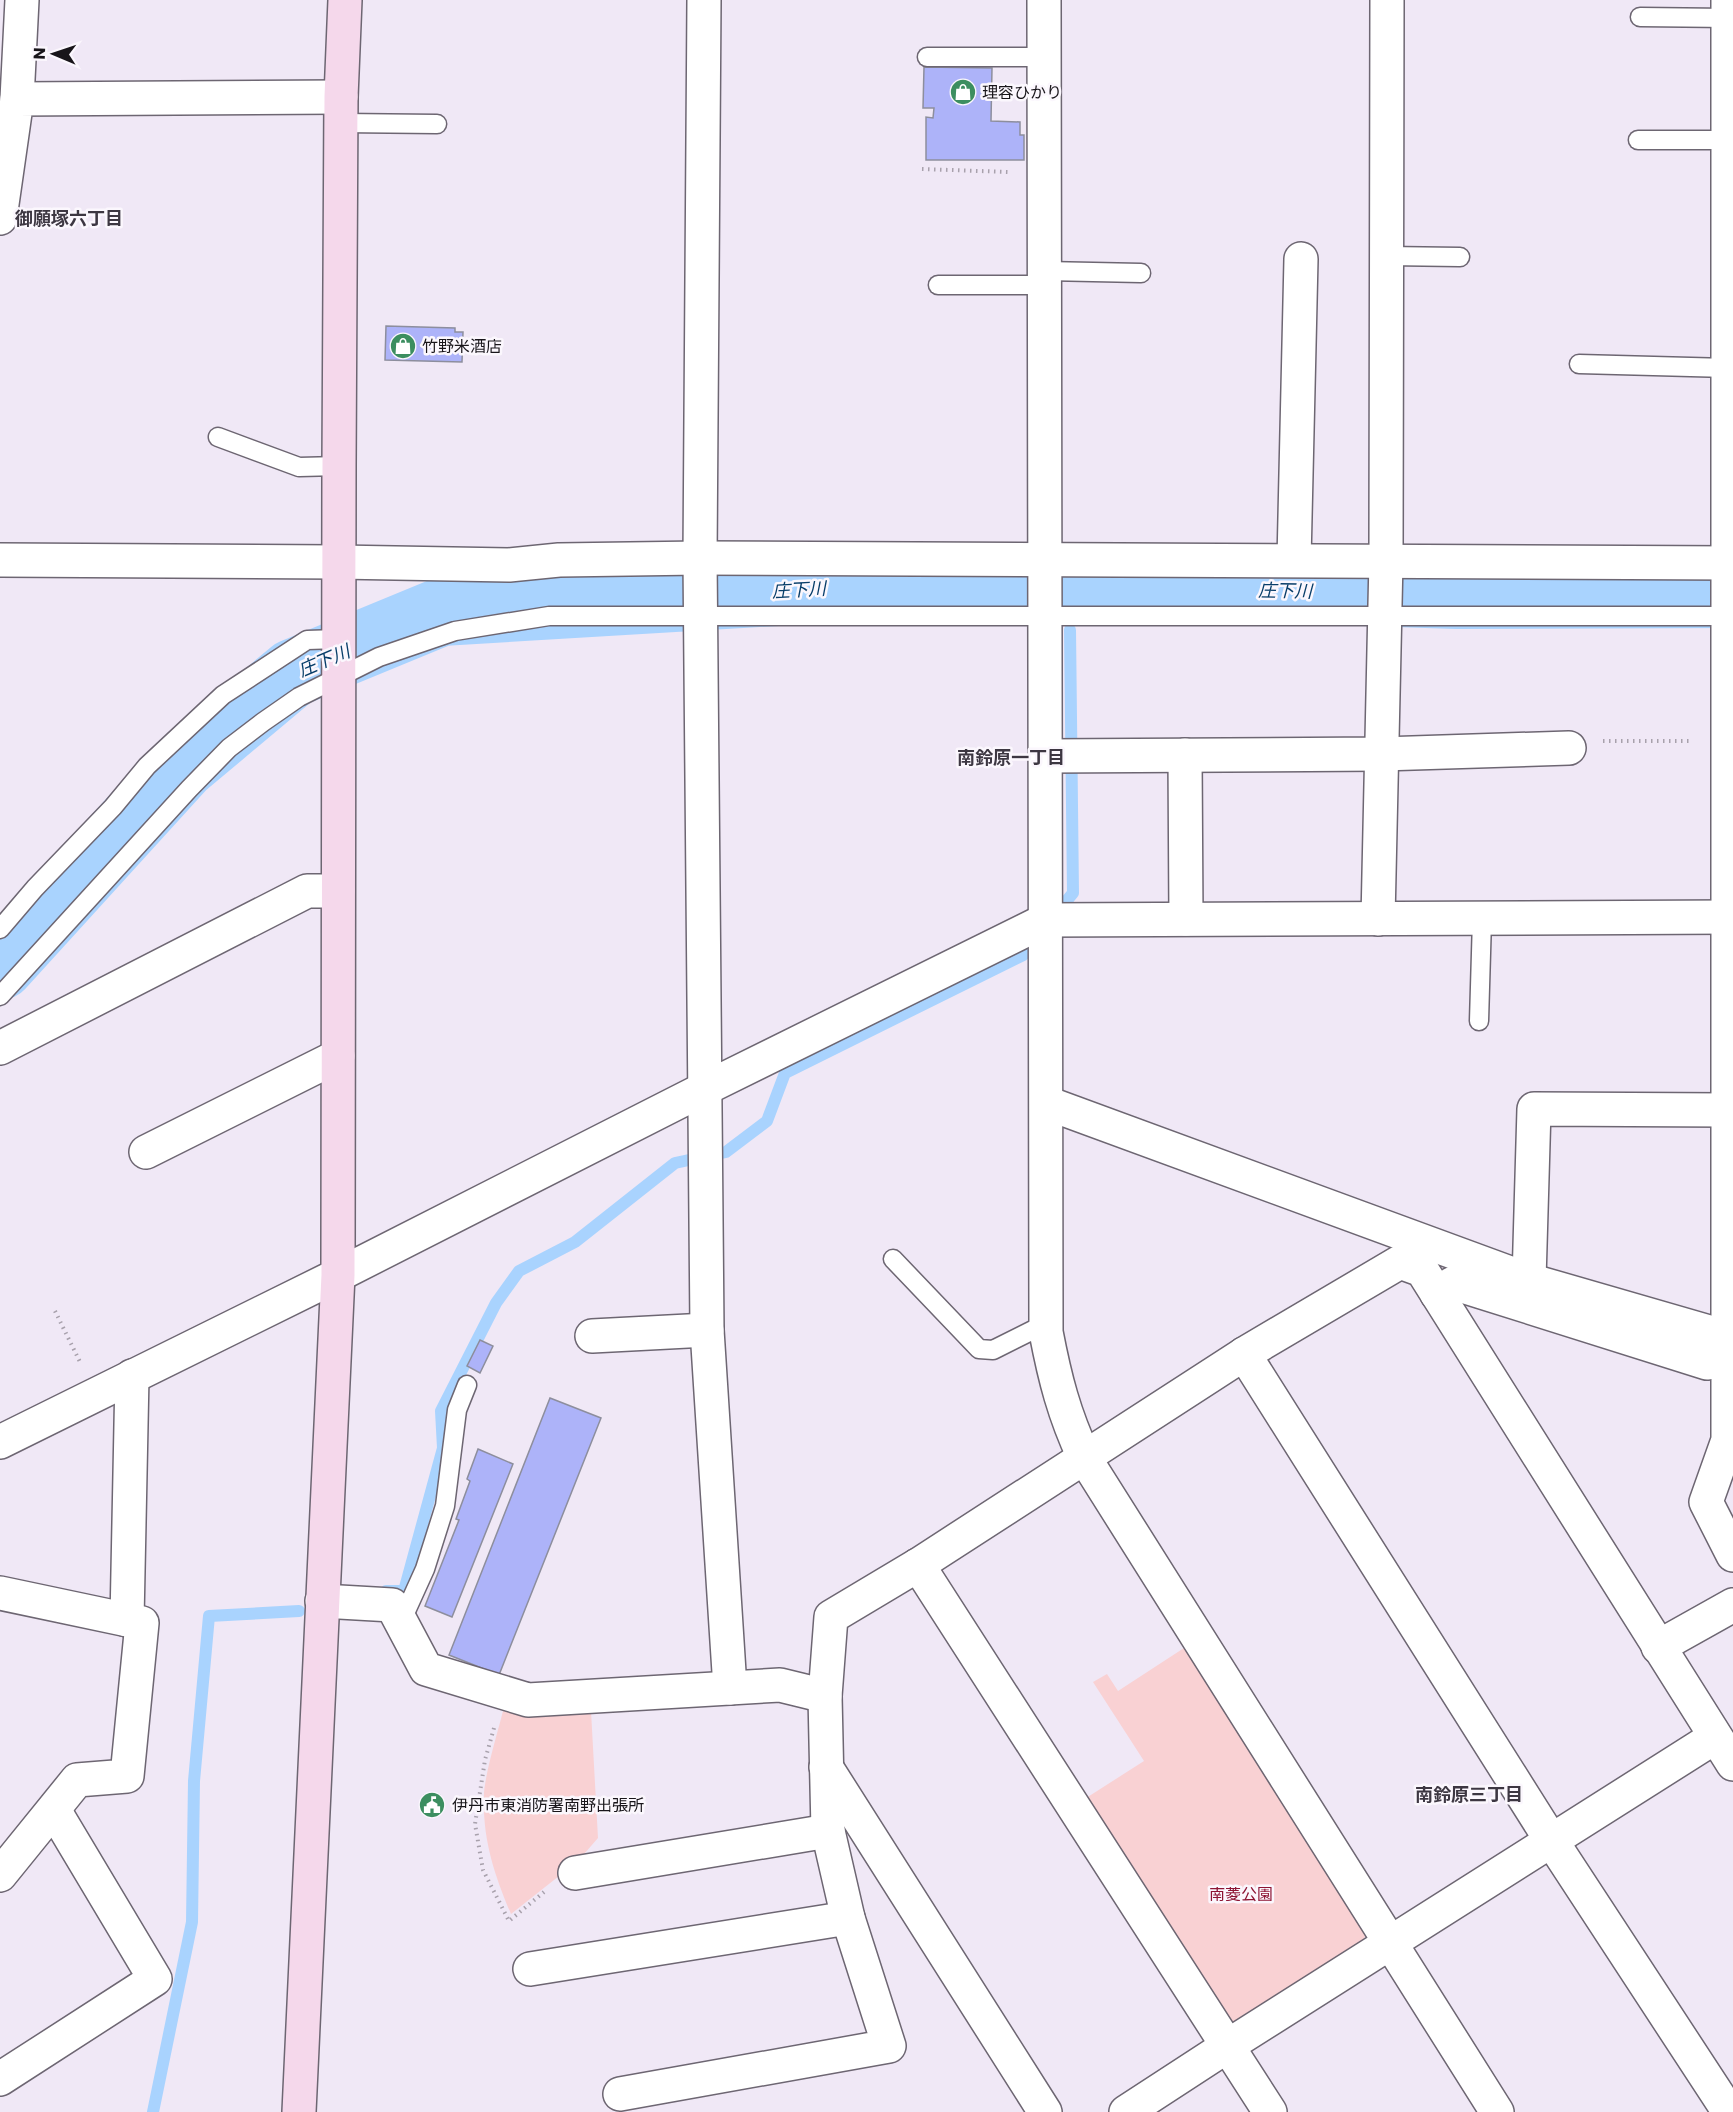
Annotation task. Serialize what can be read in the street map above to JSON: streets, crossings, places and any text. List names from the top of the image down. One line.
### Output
{"districts":["御願塚六丁目","南鈴原一丁目","南鈴原三丁目"],"water":["庄下川"],"parks":["南菱公園"],"places":{"shop":["理容ひかり","竹野米酒店"],"public building":["伊丹市東消防署南野出張所"]},"north":"left"}
